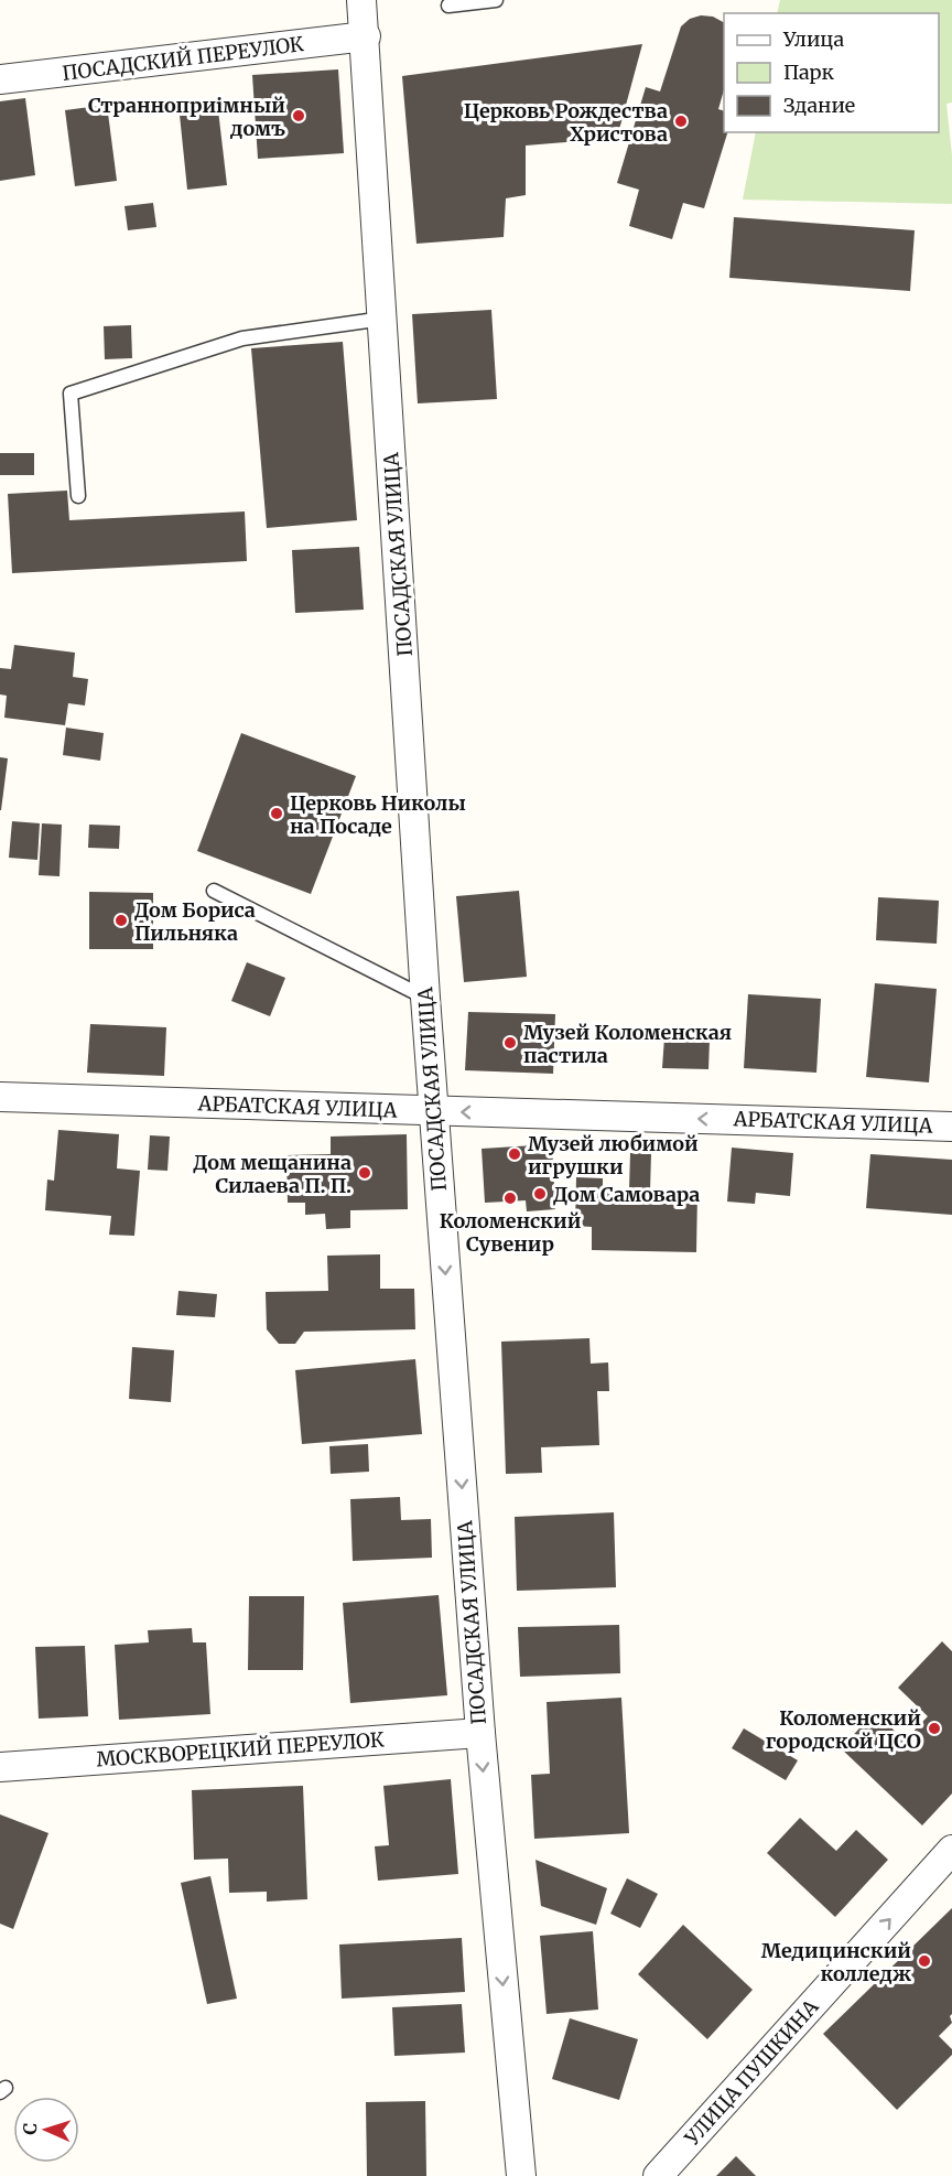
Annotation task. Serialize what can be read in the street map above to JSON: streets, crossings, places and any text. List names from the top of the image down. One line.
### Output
{"streets":{"street":["ПОСАДСКИЙ ПЕРЕУЛОК","ПОСАДСКАЯ УЛИЦА","АРБАТСКАЯ УЛИЦА","МОСКВОРЕЦКИЙ ПЕРЕУЛОК","УЛИЦА ПУШКИНА"]},"crossings":[["ПОСАДСКИЙ ПЕРЕУЛОК","ПОСАДСКАЯ УЛИЦА"],["ПОСАДСКАЯ УЛИЦА","АРБАТСКАЯ УЛИЦА"],["ПОСАДСКАЯ УЛИЦА","МОСКВОРЕЦКИЙ ПЕРЕУЛОК"]],"one_way":["ПОСАДСКАЯ УЛИЦА","АРБАТСКАЯ УЛИЦА","УЛИЦА ПУШКИНА"],"places":["Странноприiмный домъ","Церковь Рождества Христова","Церковь Николы на Посаде","Дом Бориса Пильняка","Музей Коломенская пастила","Музей любимой игрушки","Дом мещанина Силаева П. П.","Дом Самовара","Коломенский Сувенир","Коломенский городской ЦСО","Медицинский колледж"],"legend":["Улица","Парк","Здание"],"north":"left"}
